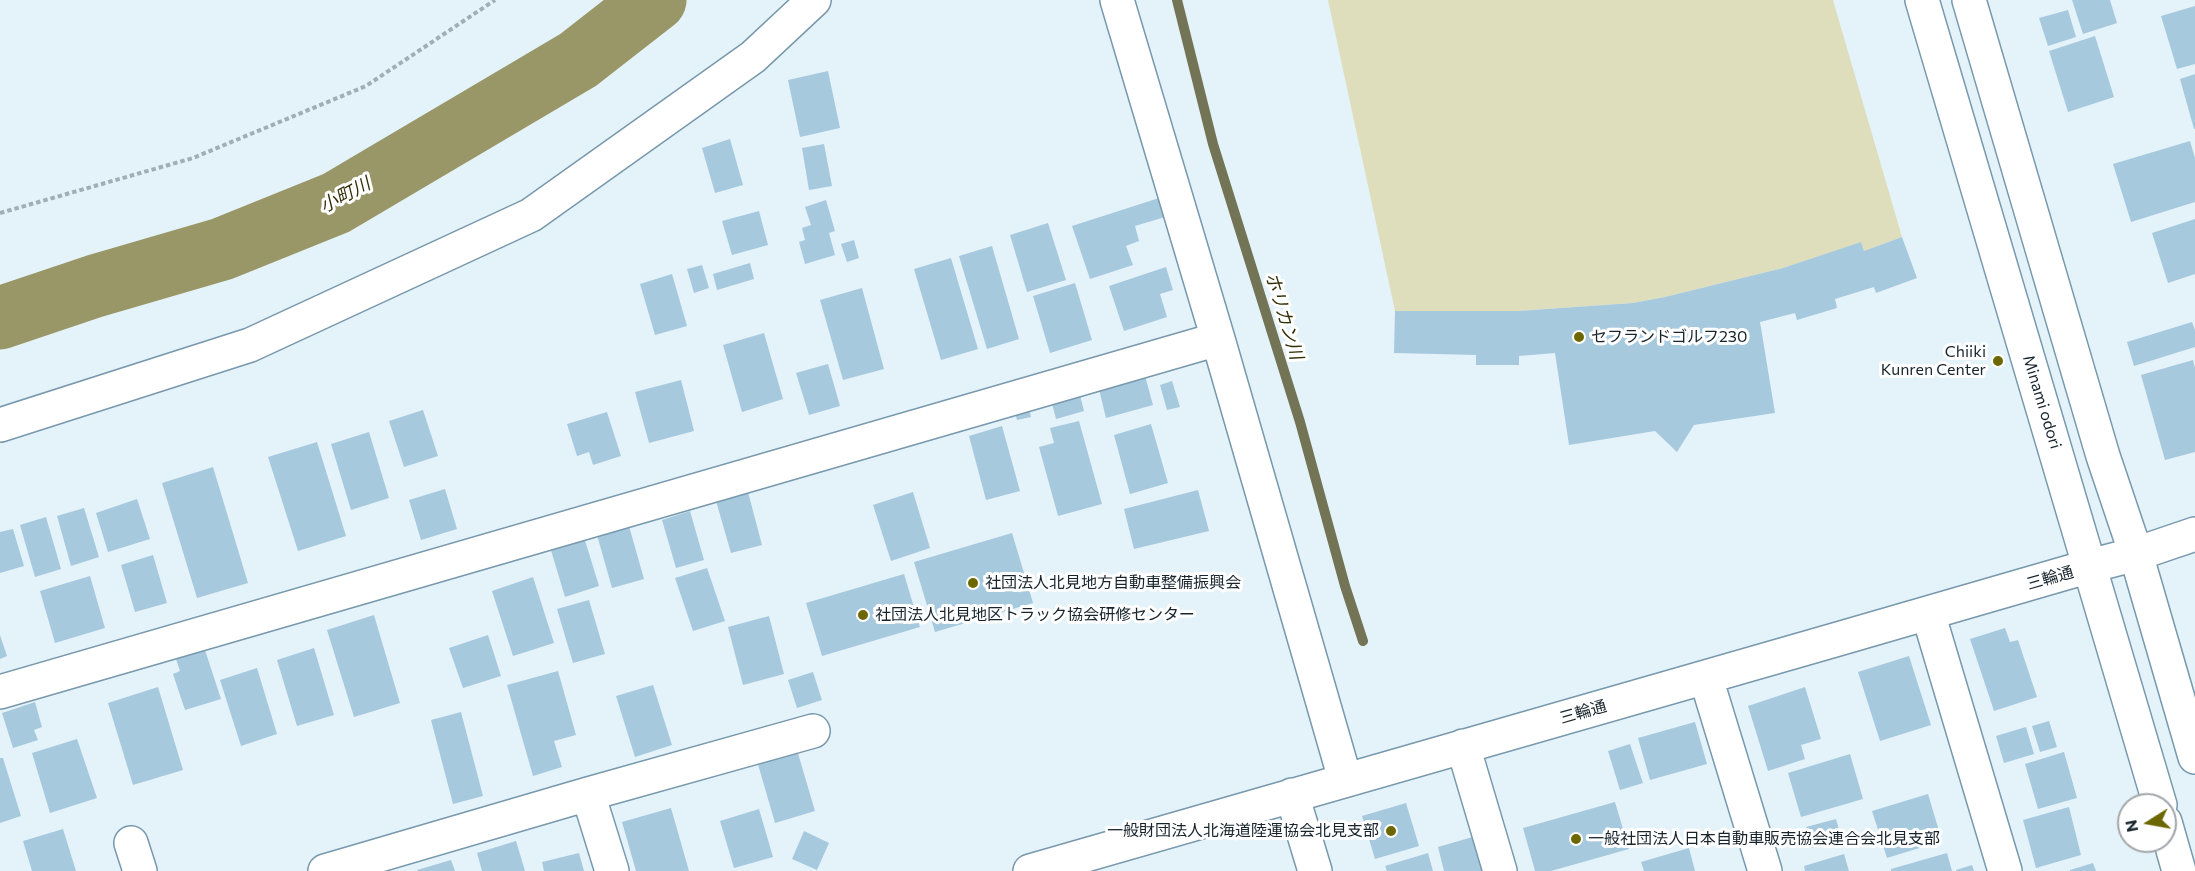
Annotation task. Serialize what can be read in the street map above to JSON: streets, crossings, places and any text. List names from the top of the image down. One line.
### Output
{"streets":{"street":["Minami odori","三輪通"]},"crossings":[["Minami odori","三輪通"]],"water":["小町川","ホリカン川"],"places":["セフランドゴルフ230","Chiiki Kunren Center","社団法人北見地方自動車整備振興会","社団法人北見地区トラック協会研修センター","一般財団法人北海道陸運協会北見支部","一般社団法人日本自動車販売協会連合会北見支部"],"north":"left"}
